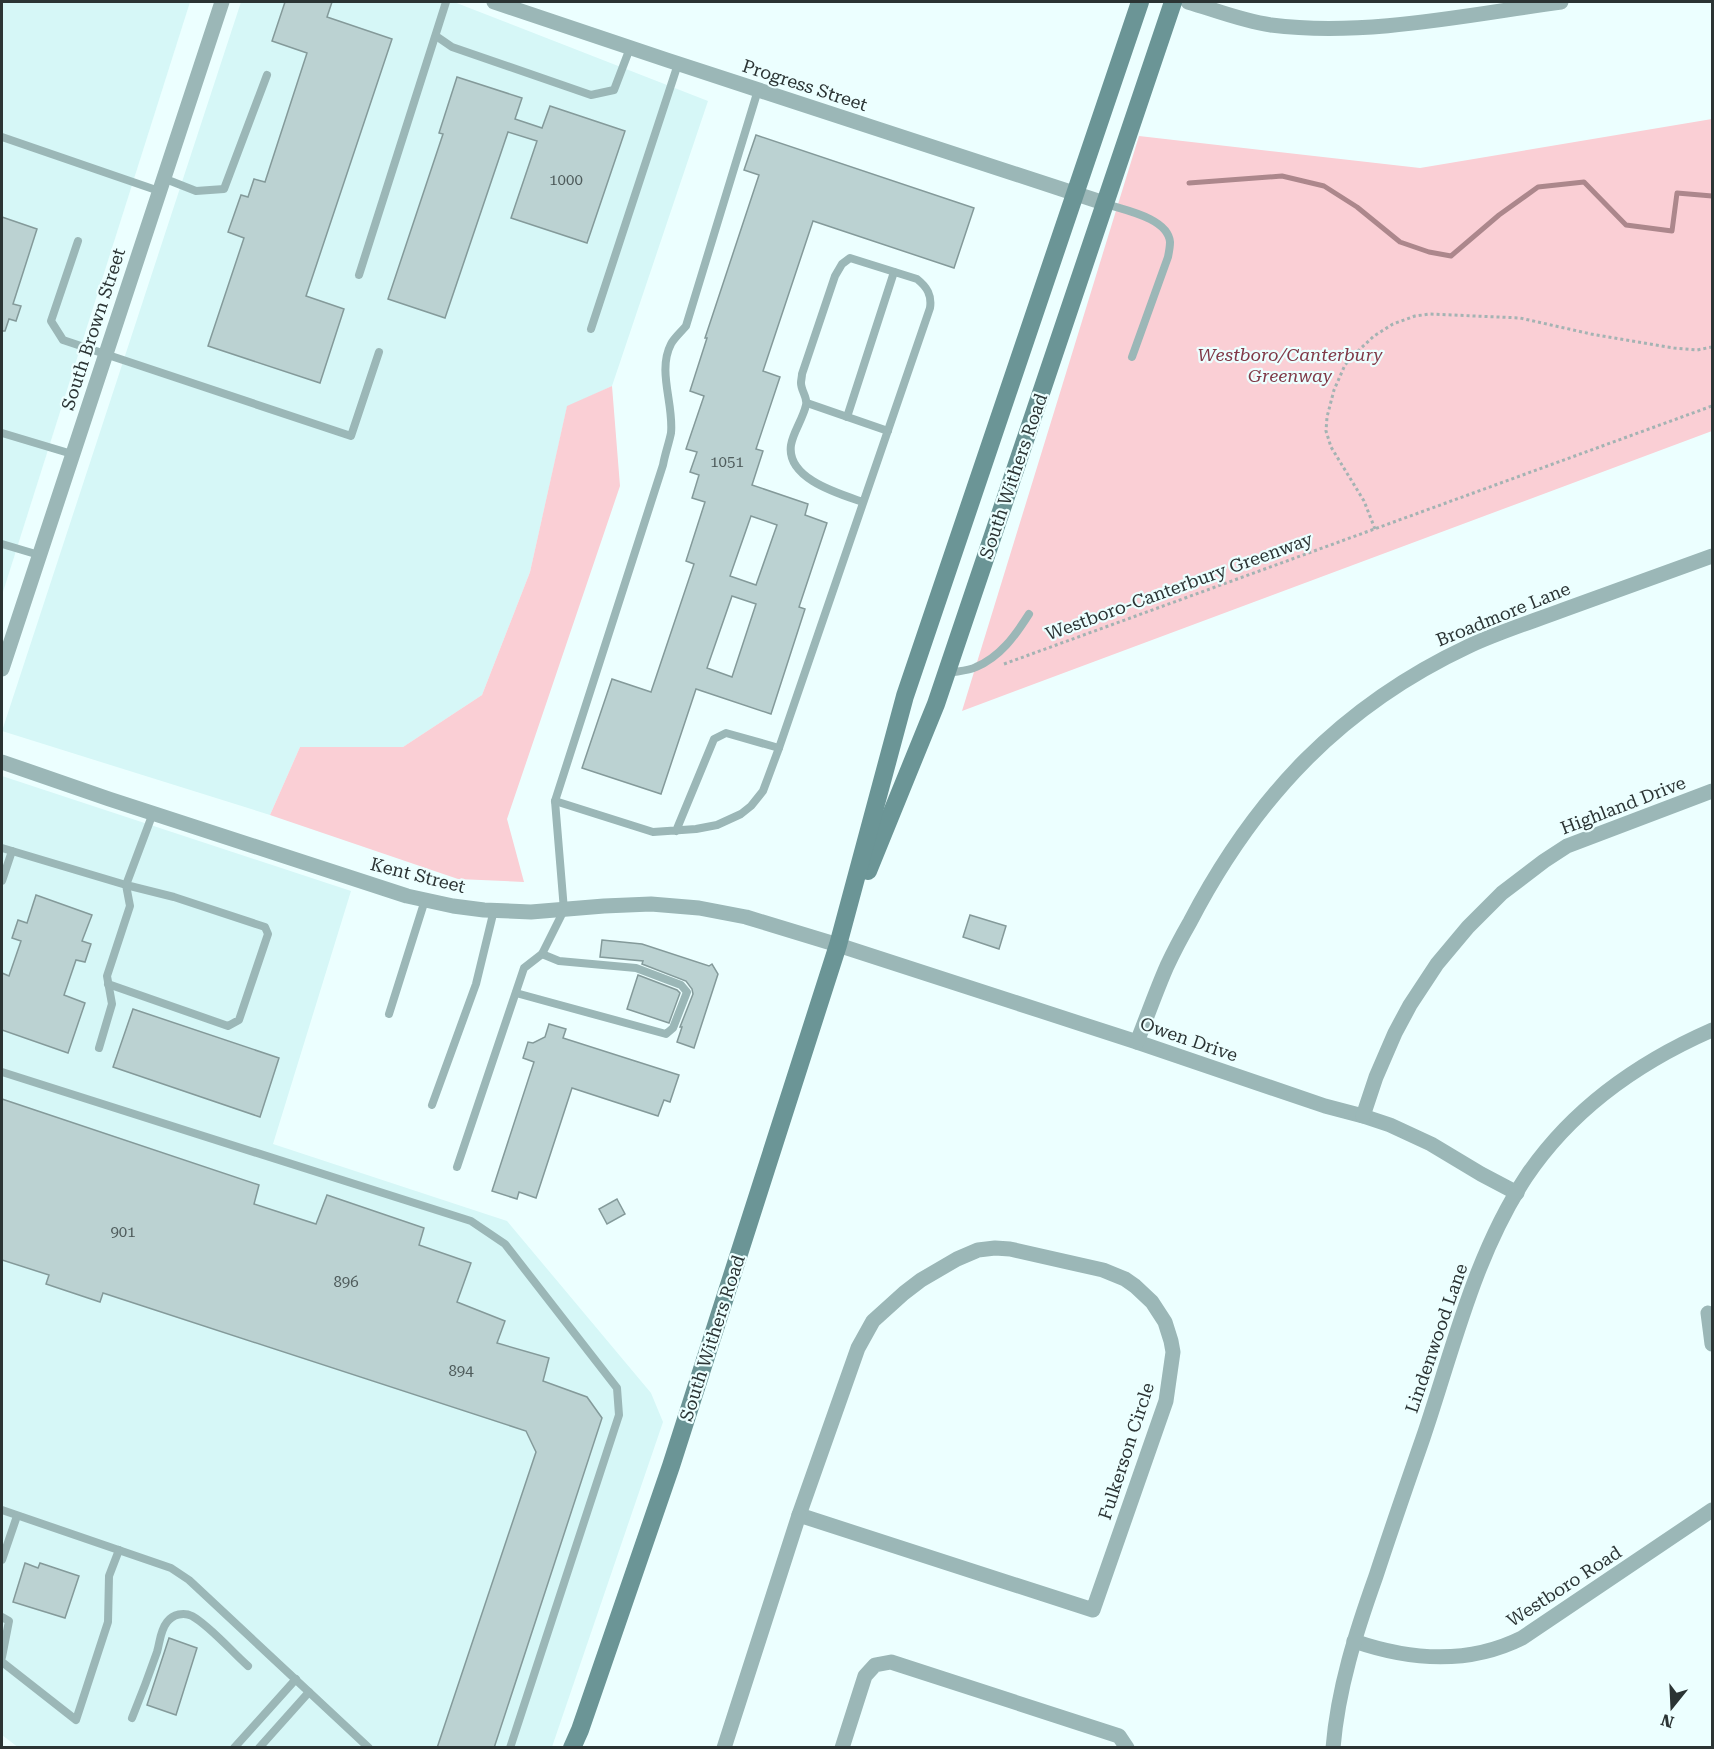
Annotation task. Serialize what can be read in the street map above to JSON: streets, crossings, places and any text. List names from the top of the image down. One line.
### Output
{"streets":{"main road":["South Withers Road"],"street":["Progress Street","South Brown Street","Broadmore Lane","Highland Drive","Kent Street","Owen Drive","Lindenwood Lane","Fulkerson Circle","Westboro Road"],"path":["Westboro-Canterbury Greenway"]},"crossings":[["Progress Street","South Withers Road"],["South Withers Road","Kent Street"],["South Withers Road","Owen Drive"],["Broadmore Lane","Owen Drive"],["Highland Drive","Owen Drive"],["Kent Street","Owen Drive"],["Owen Drive","Lindenwood Lane"],["Lindenwood Lane","Westboro Road"]],"parks":["Westboro/Canterbury Greenway"],"house_numbers":["1000","1051","901","896","894"],"north":"bottom"}
